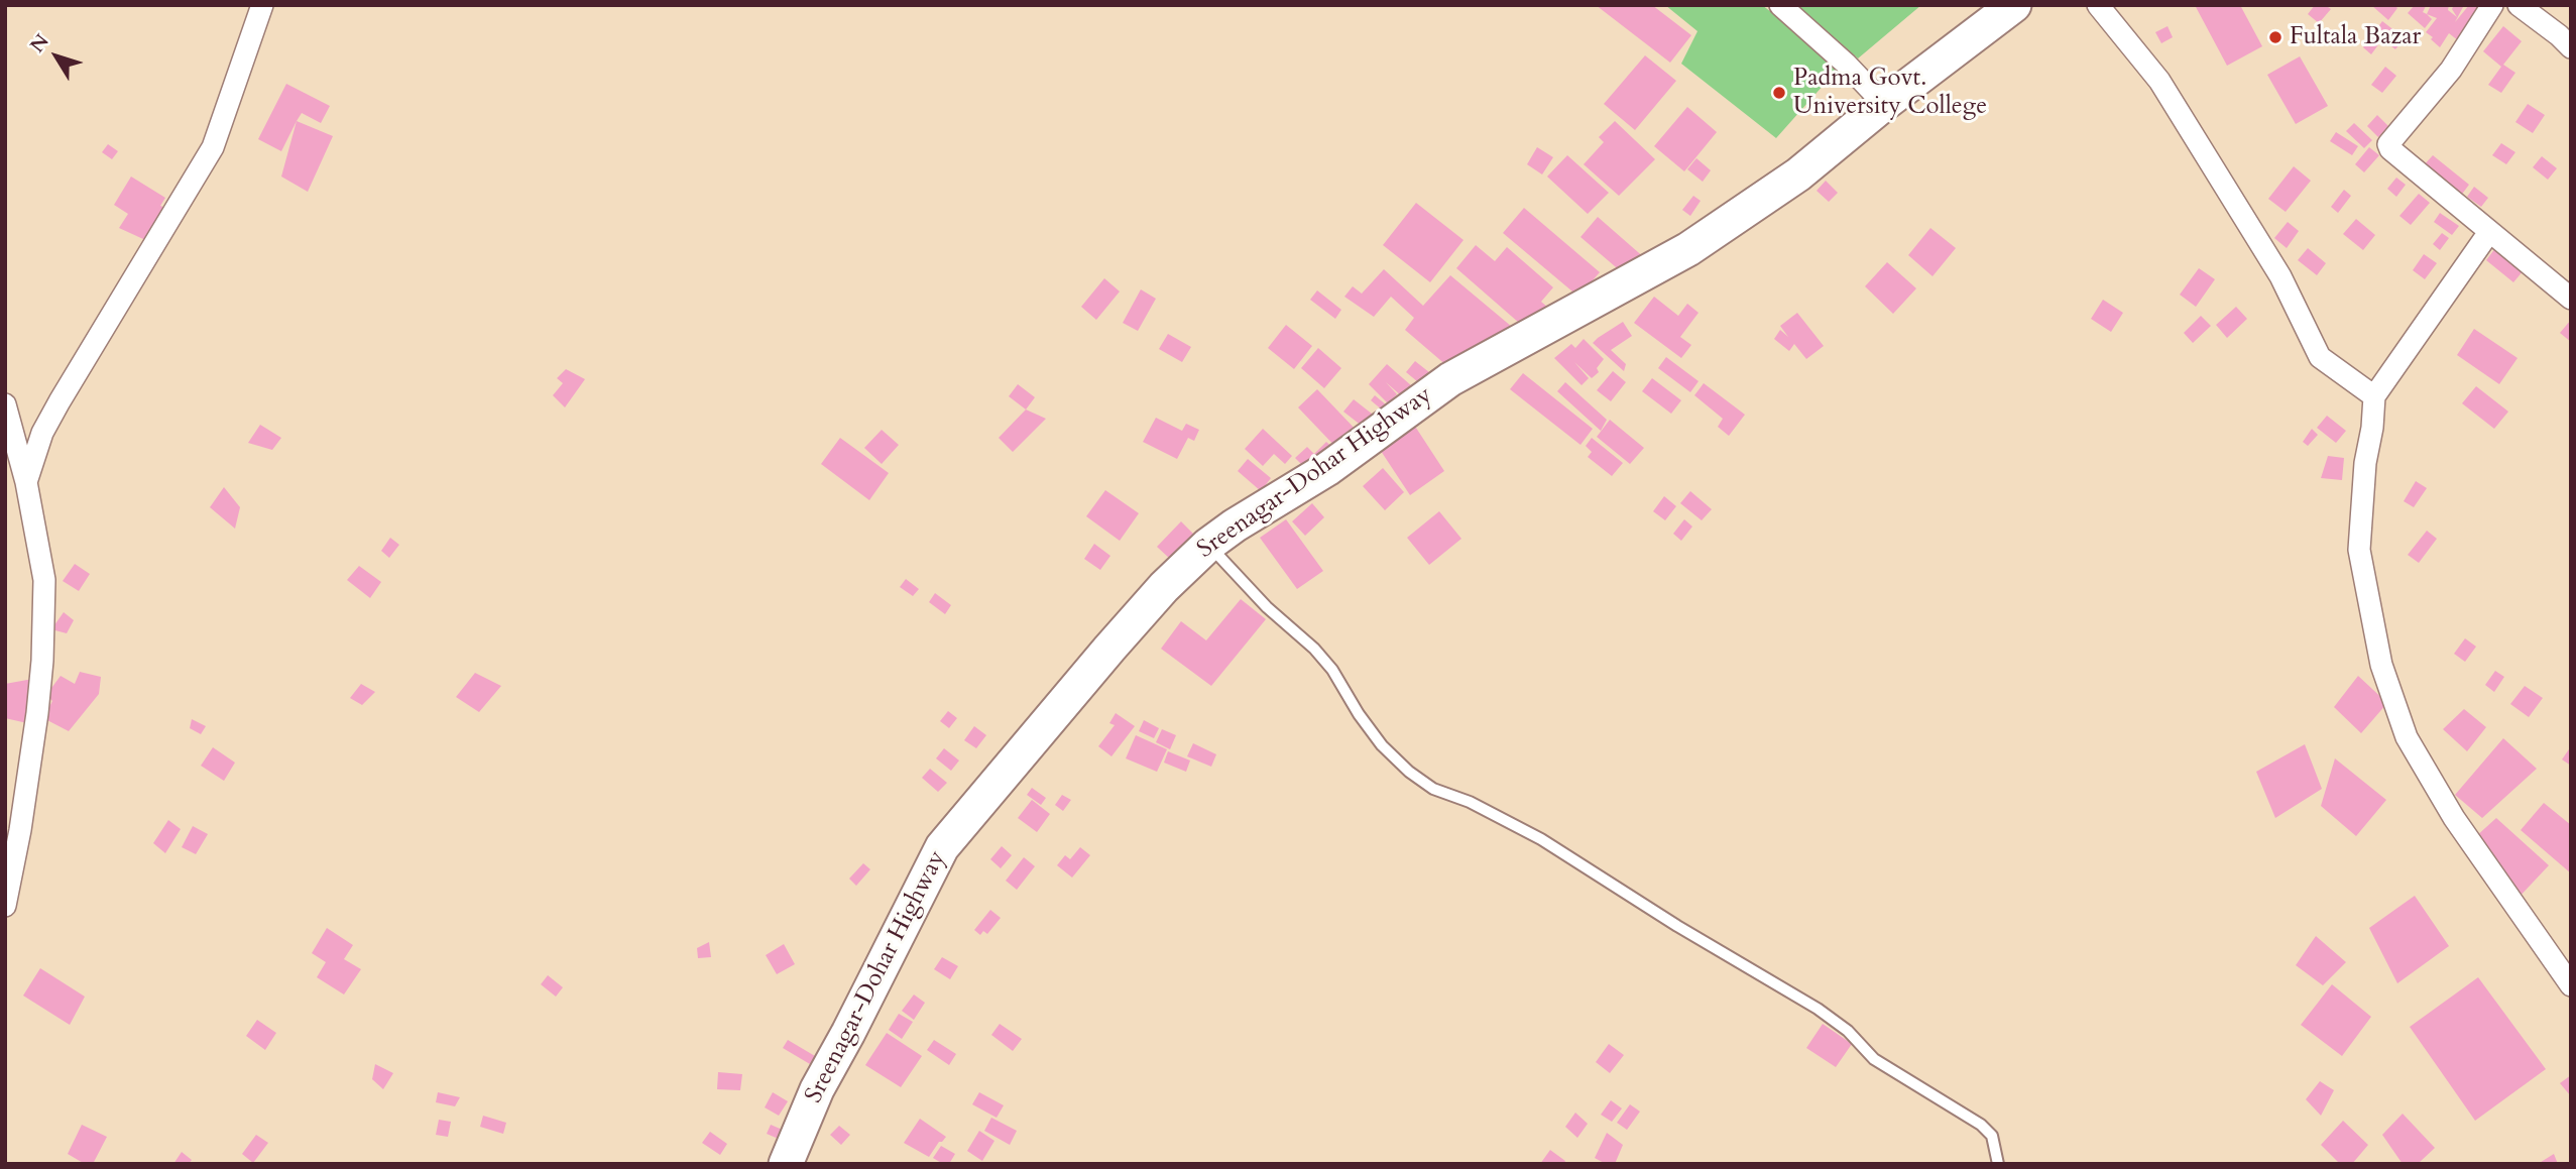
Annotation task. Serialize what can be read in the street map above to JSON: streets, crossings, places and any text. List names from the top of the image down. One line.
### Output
{"streets":{"main road":["Sreenagar-Dohar Highway"]},"places":["Fultala Bazar","Padma Govt. University College"],"north":"top left"}
